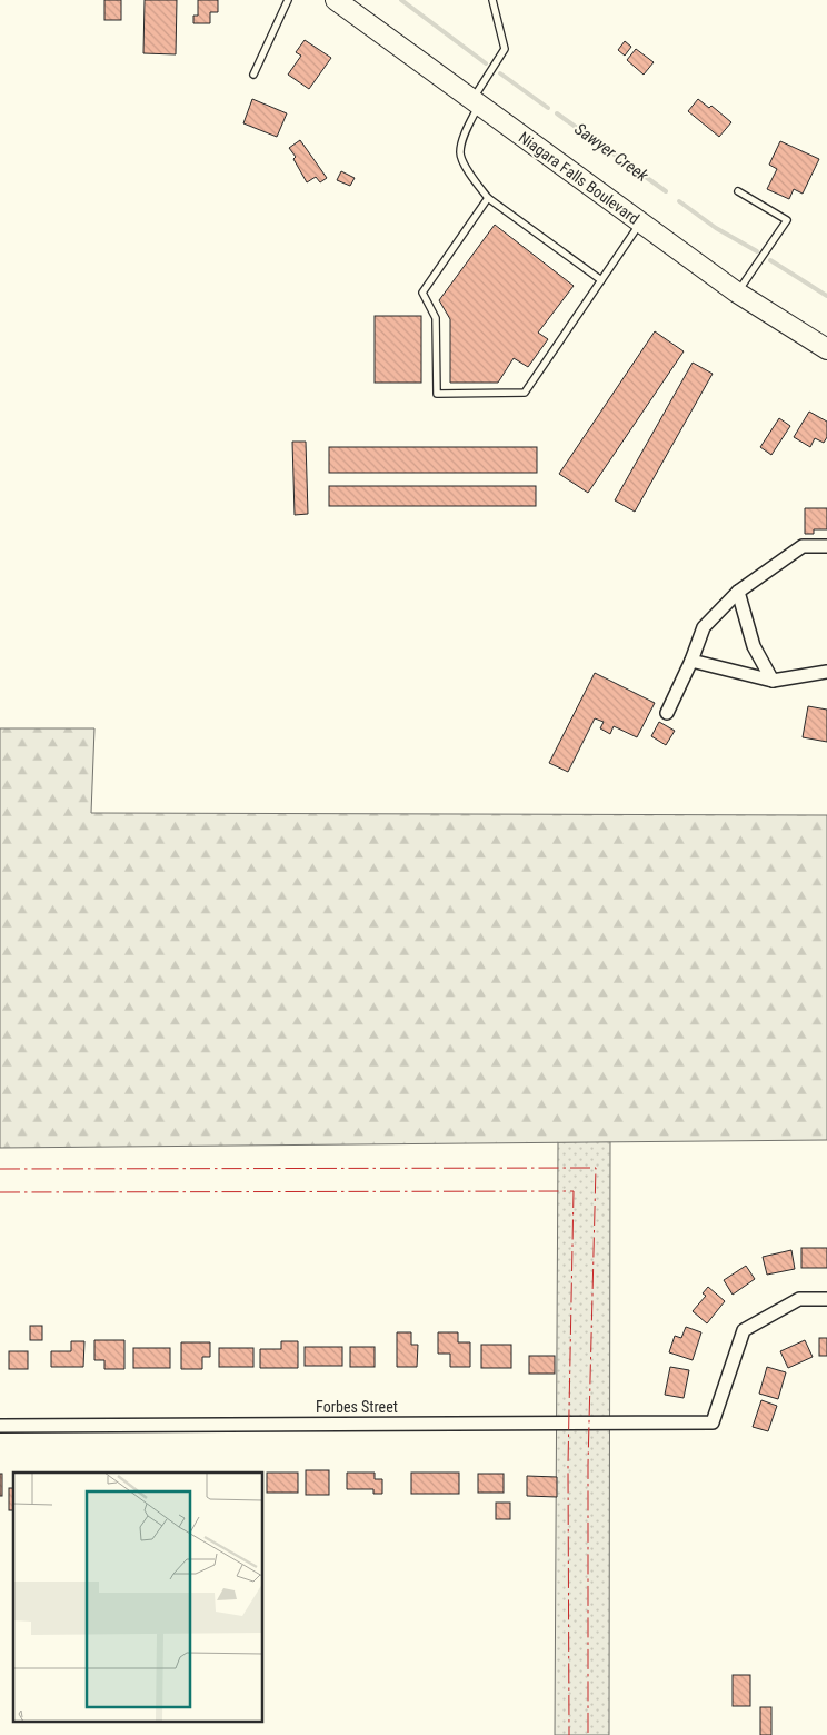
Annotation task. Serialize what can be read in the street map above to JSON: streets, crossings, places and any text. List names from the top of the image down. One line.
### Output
{"streets":{"main road":["Niagara Falls Boulevard"],"street":["Forbes Street"]},"water":["Sawyer Creek"]}
